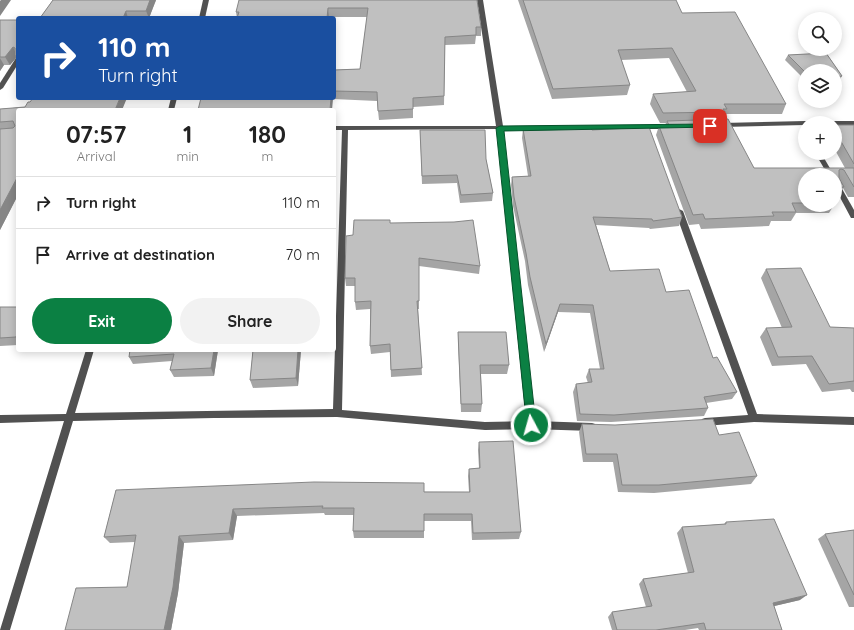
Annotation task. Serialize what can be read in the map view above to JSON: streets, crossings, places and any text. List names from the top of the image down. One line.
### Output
{"page":{"map_buttons":["+","−"],"turn":["110 m","Turn right"],"eta":["07:57","Arrival","1","min","180","m"],"list":[{"name":"Turn right","value":"110 m"},{"name":"Arrive at destination","value":"70 m"}],"buttons":["Exit","Share"]}}
